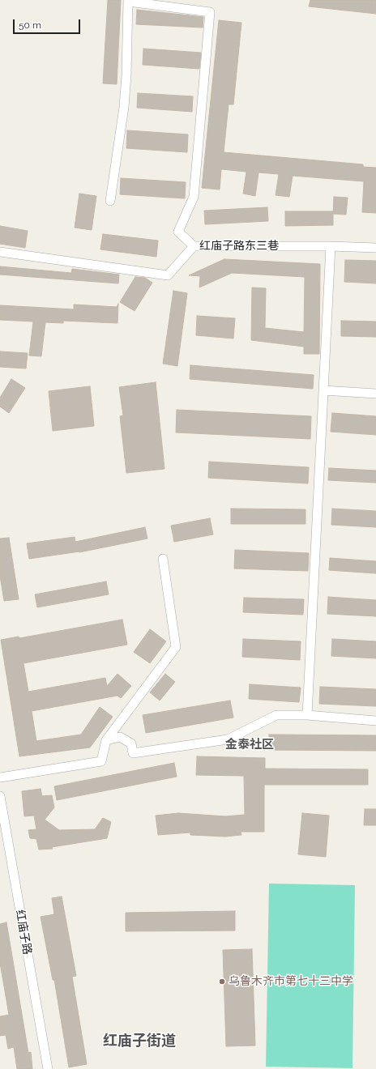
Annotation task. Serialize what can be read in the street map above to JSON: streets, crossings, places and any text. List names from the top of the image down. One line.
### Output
{"streets":{"street":["红庙子路东三巷","红庙子路"]},"districts":["金泰社区","红庙子街道"],"places":["乌鲁木齐市第七十三中学"],"scale_bar":"50 m"}
